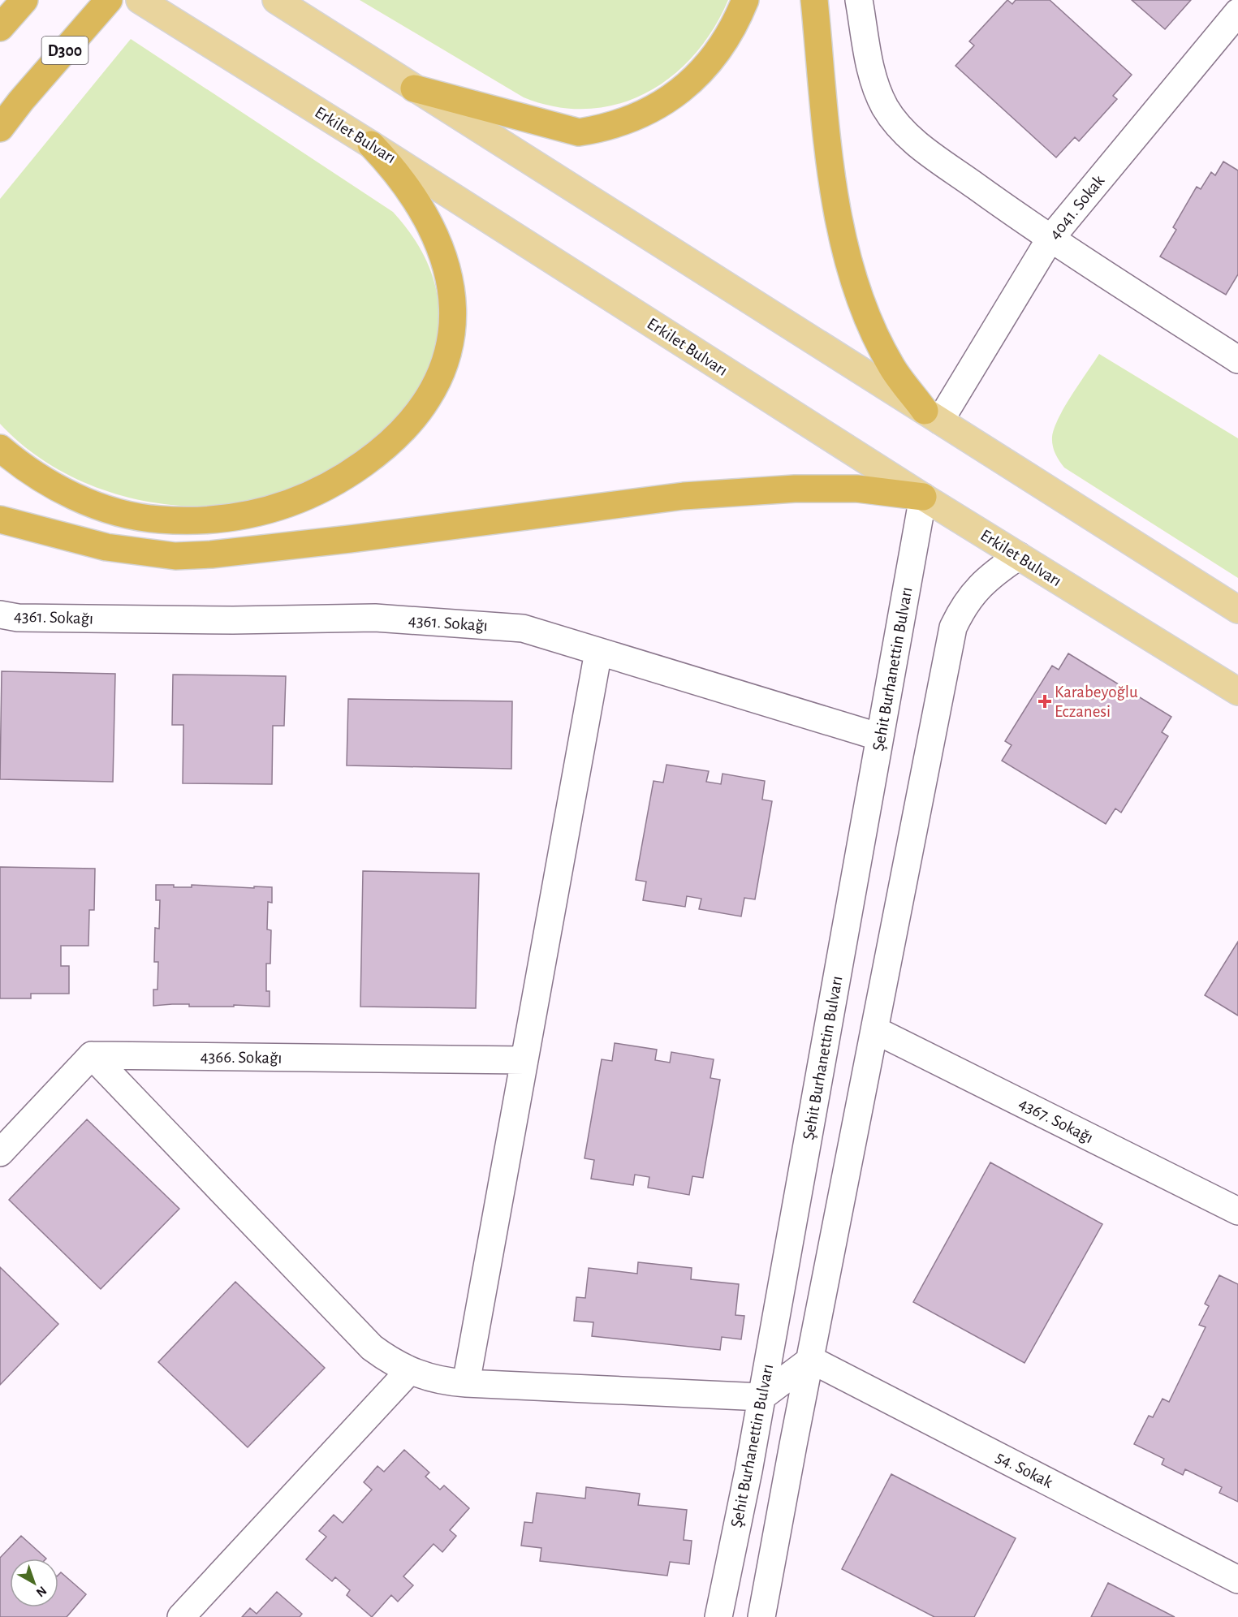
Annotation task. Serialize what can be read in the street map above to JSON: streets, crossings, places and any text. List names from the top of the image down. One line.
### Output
{"streets":{"highway":["D300"],"main road":["Erkilet Bulvarı"],"street":["4041. Sokak","4361. Sokağı","Şehit Burhanettin Bulvarı","4366. Sokağı","4367. Sokağı","54. Sokak"]},"crossings":[["Erkilet Bulvarı","Şehit Burhanettin Bulvarı"],["4361. Sokağı","Şehit Burhanettin Bulvarı"]],"places":{"health":["Karabeyoğlu Eczanesi"]},"north":"bottom right"}
